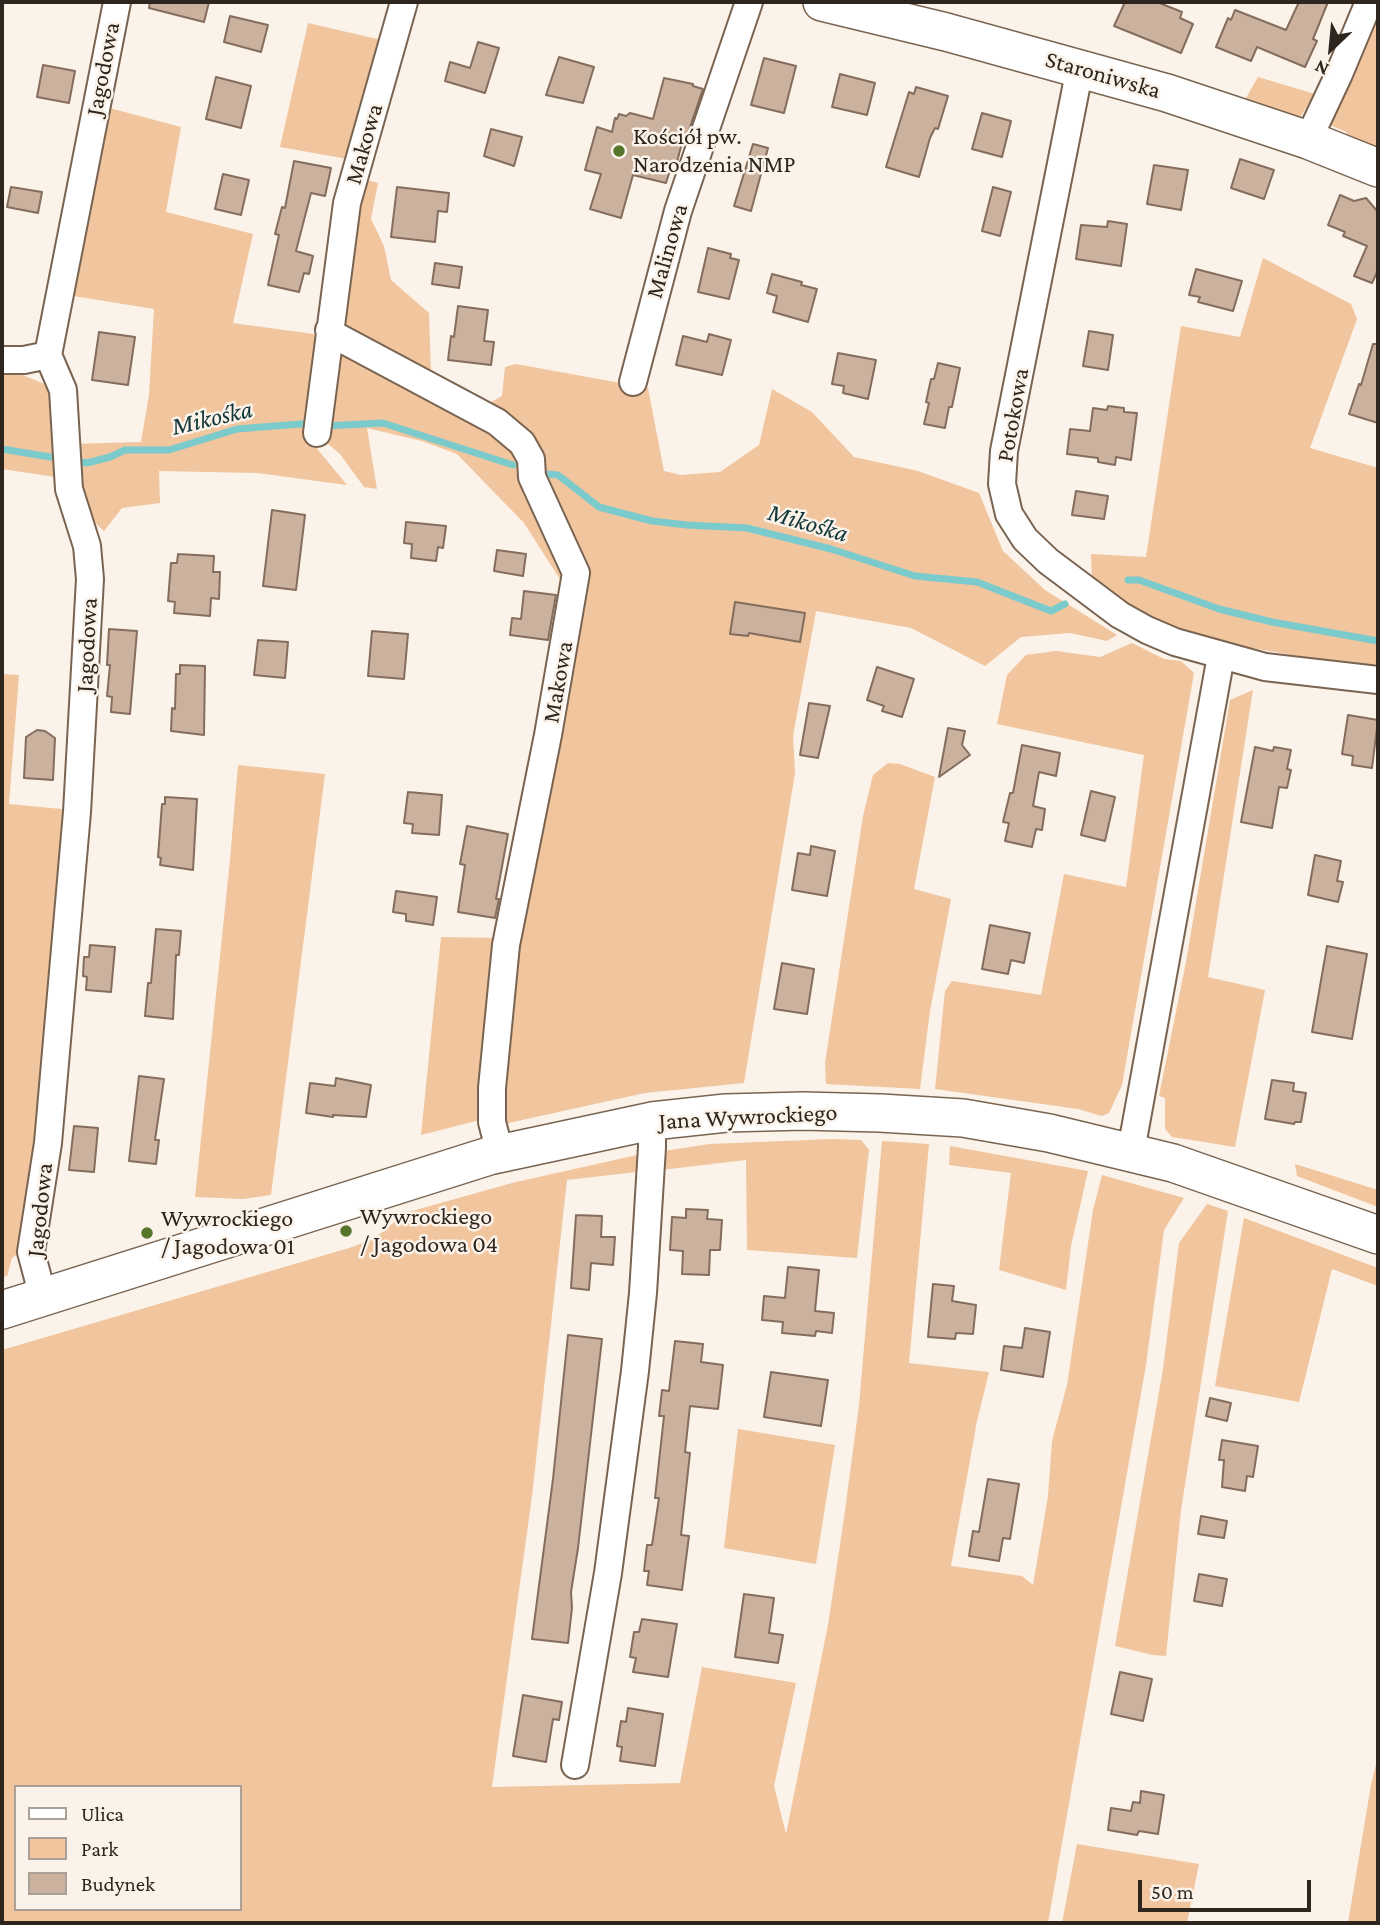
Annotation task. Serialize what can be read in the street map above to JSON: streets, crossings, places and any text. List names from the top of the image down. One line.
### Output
{"streets":{"street":["Jagodowa","Staroniwska","Makowa","Malinowa","Potokowa","Jana Wywrockiego"]},"crossings":[["Jagodowa","Jana Wywrockiego"],["Staroniwska","Potokowa"],["Makowa","Jana Wywrockiego"]],"water":["Mikośka"],"places":["Kościół pw. Narodzenia NMP","Wywrockiego / Jagodowa 04","Wywrockiego / Jagodowa 01"],"legend":["Ulica","Park","Budynek"],"scale_bar":"50 m","north":"bottom left"}
